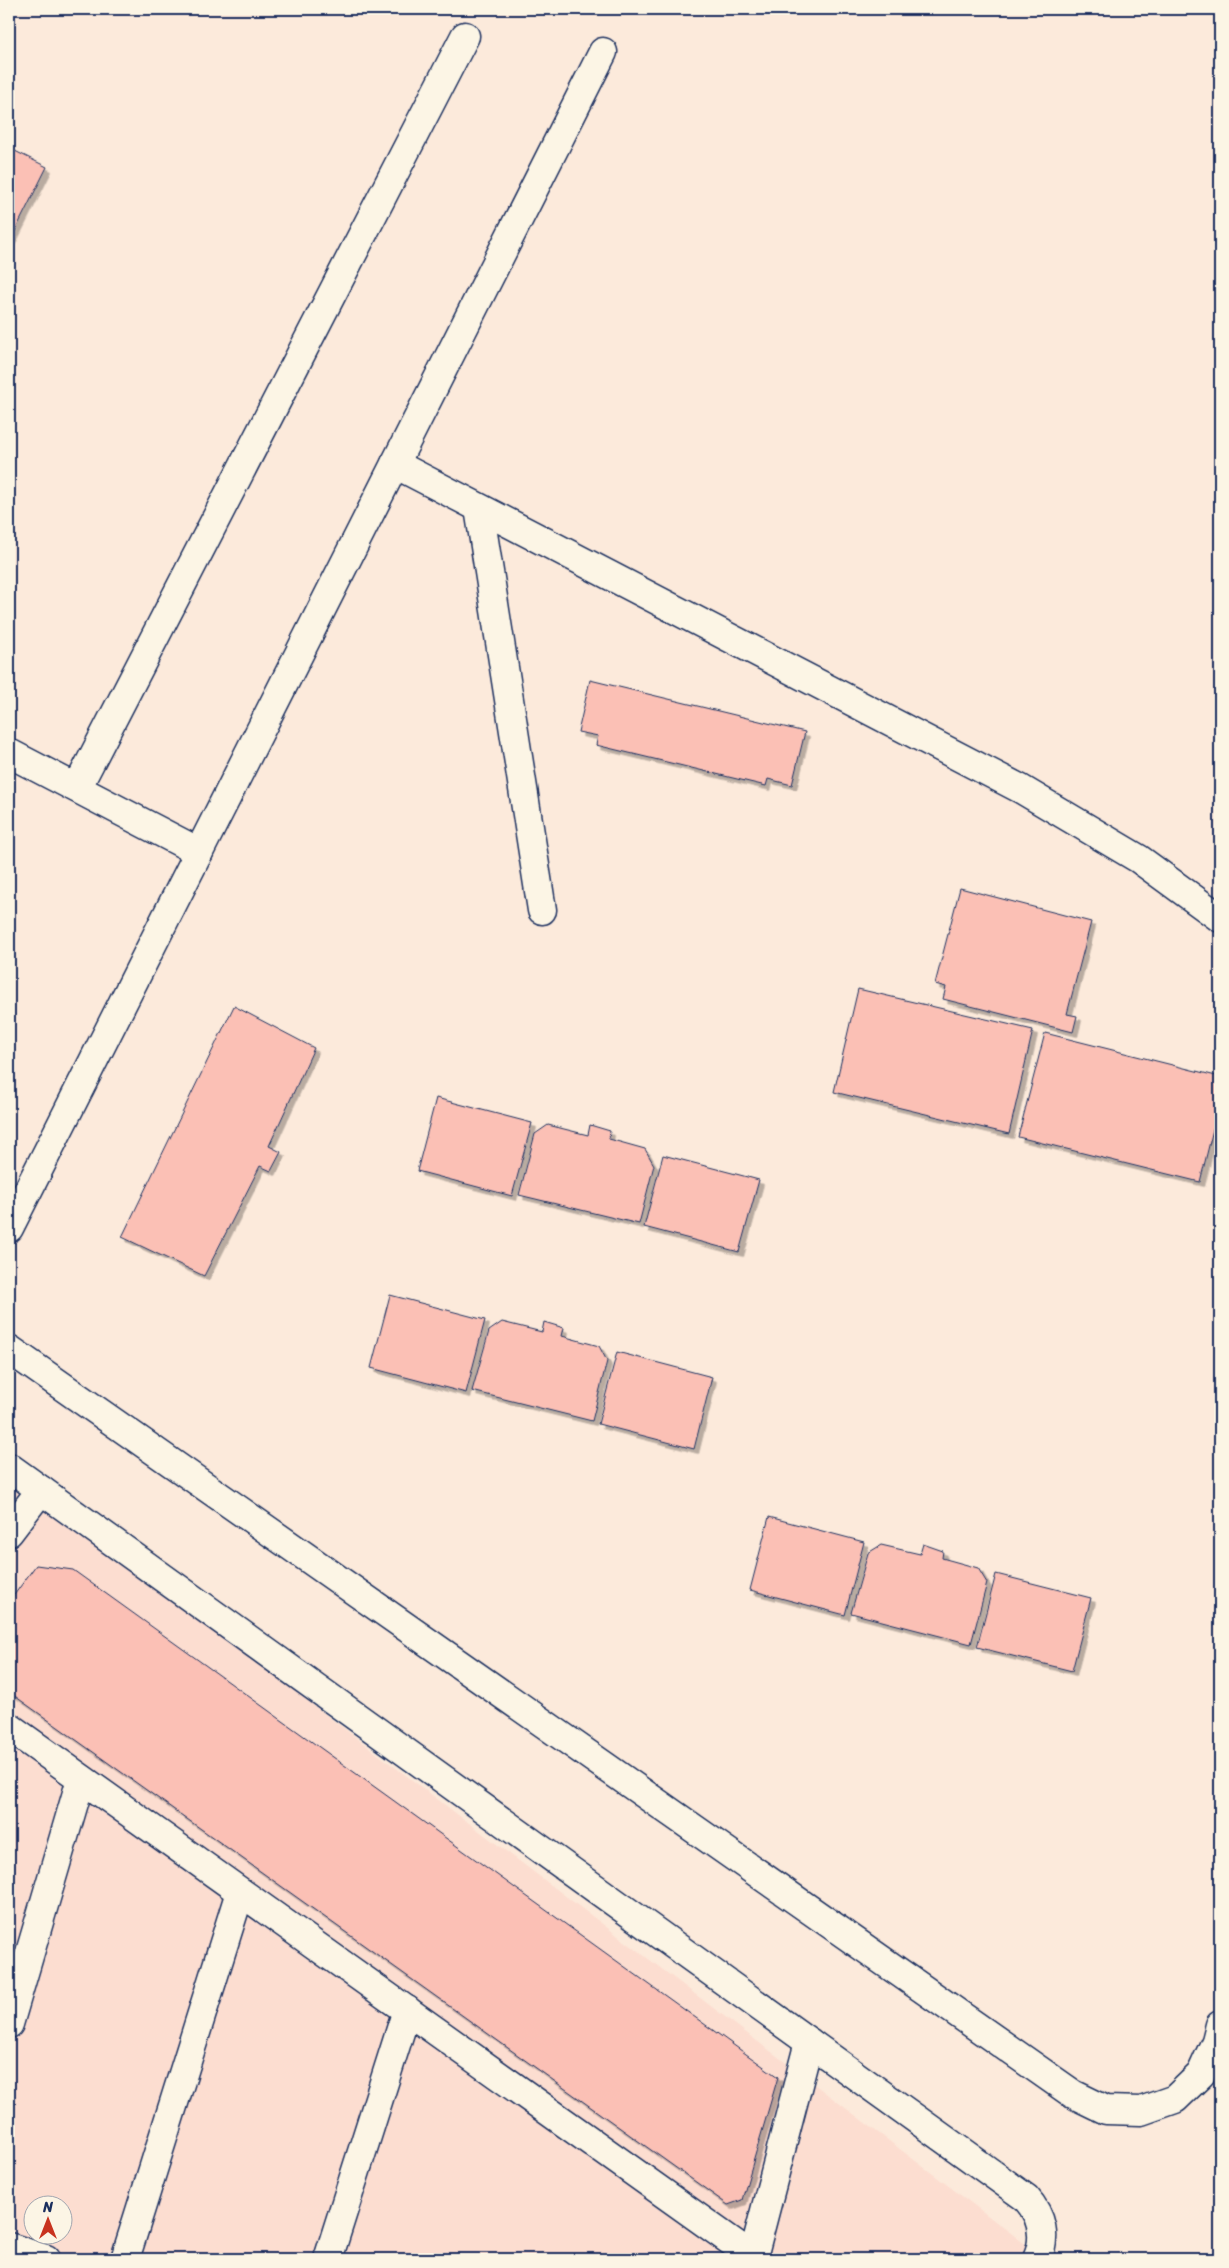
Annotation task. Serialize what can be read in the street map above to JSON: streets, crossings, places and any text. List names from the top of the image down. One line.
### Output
{"north":"top"}
